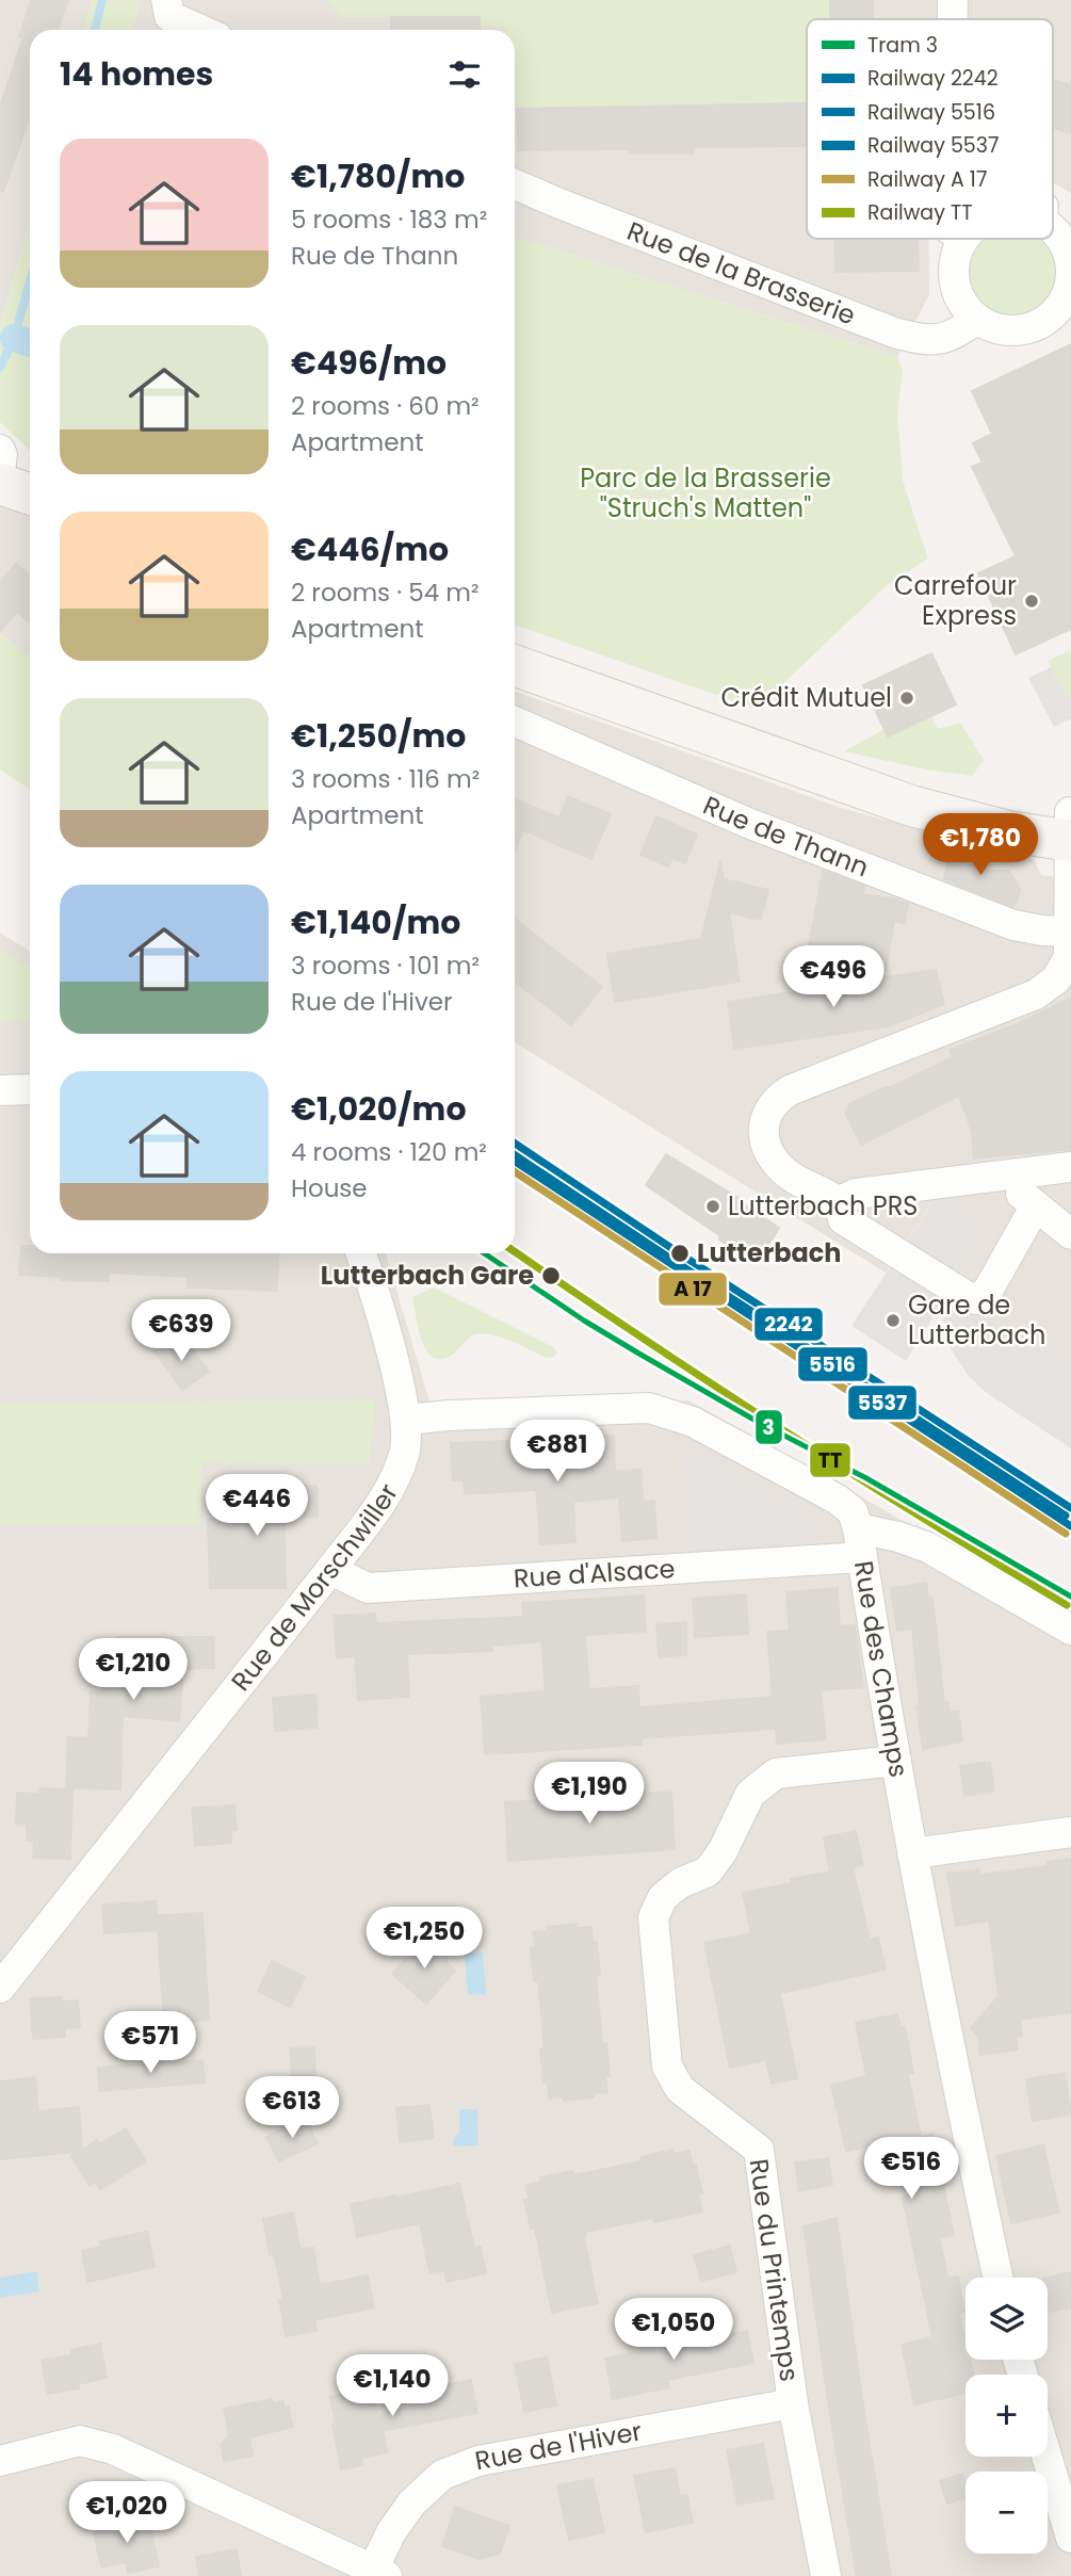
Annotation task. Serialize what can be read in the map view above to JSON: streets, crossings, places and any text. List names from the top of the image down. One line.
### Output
{"streets":{"street":["Rue de la Brasserie","Rue de Thann","Rue d'Alsace","Rue de Morschwiller","Rue des Champs","Rue du Printemps","Rue de l'Hiver"]},"crossings":[["Rue d'Alsace","Rue de Morschwiller"],["Rue d'Alsace","Rue des Champs"],["Rue de Morschwiller","Rue des Champs"],["Rue des Champs","Rue du Printemps"],["Rue du Printemps","Rue de l'Hiver"]],"parks":["Parc de la Brasserie \"Struch's Matten\""],"places":["Carrefour Express","Crédit Mutuel","Lutterbach PRS","Lutterbach","Lutterbach Gare","Gare de Lutterbach"],"lines":["rail line 2242","rail line 5516","rail line 5537","rail line TT","tram line 3"],"legend":["Tram 3","Railway 2242","Railway 5516","Railway 5537","Railway A 17","Railway TT"],"page":{"heading":"14 homes","list":[{"name":"€1,780/mo","note":"5 rooms · 183 m² · Rue de Thann"},{"name":"€496/mo","note":"2 rooms · 60 m² · Apartment"},{"name":"€446/mo","note":"2 rooms · 54 m² · Apartment"},{"name":"€1,250/mo","note":"3 rooms · 116 m² · Apartment"},{"name":"€1,140/mo","note":"3 rooms · 101 m² · Rue de l'Hiver"},{"name":"€1,020/mo","note":"4 rooms · 120 m² · House"}],"price":["€1,780","€496","€639","€881","€446","€1,210","€1,190","€1,250","€571","€613","€516","€1,050","€1,140","€1,020"],"map_buttons":["+","−"]}}
